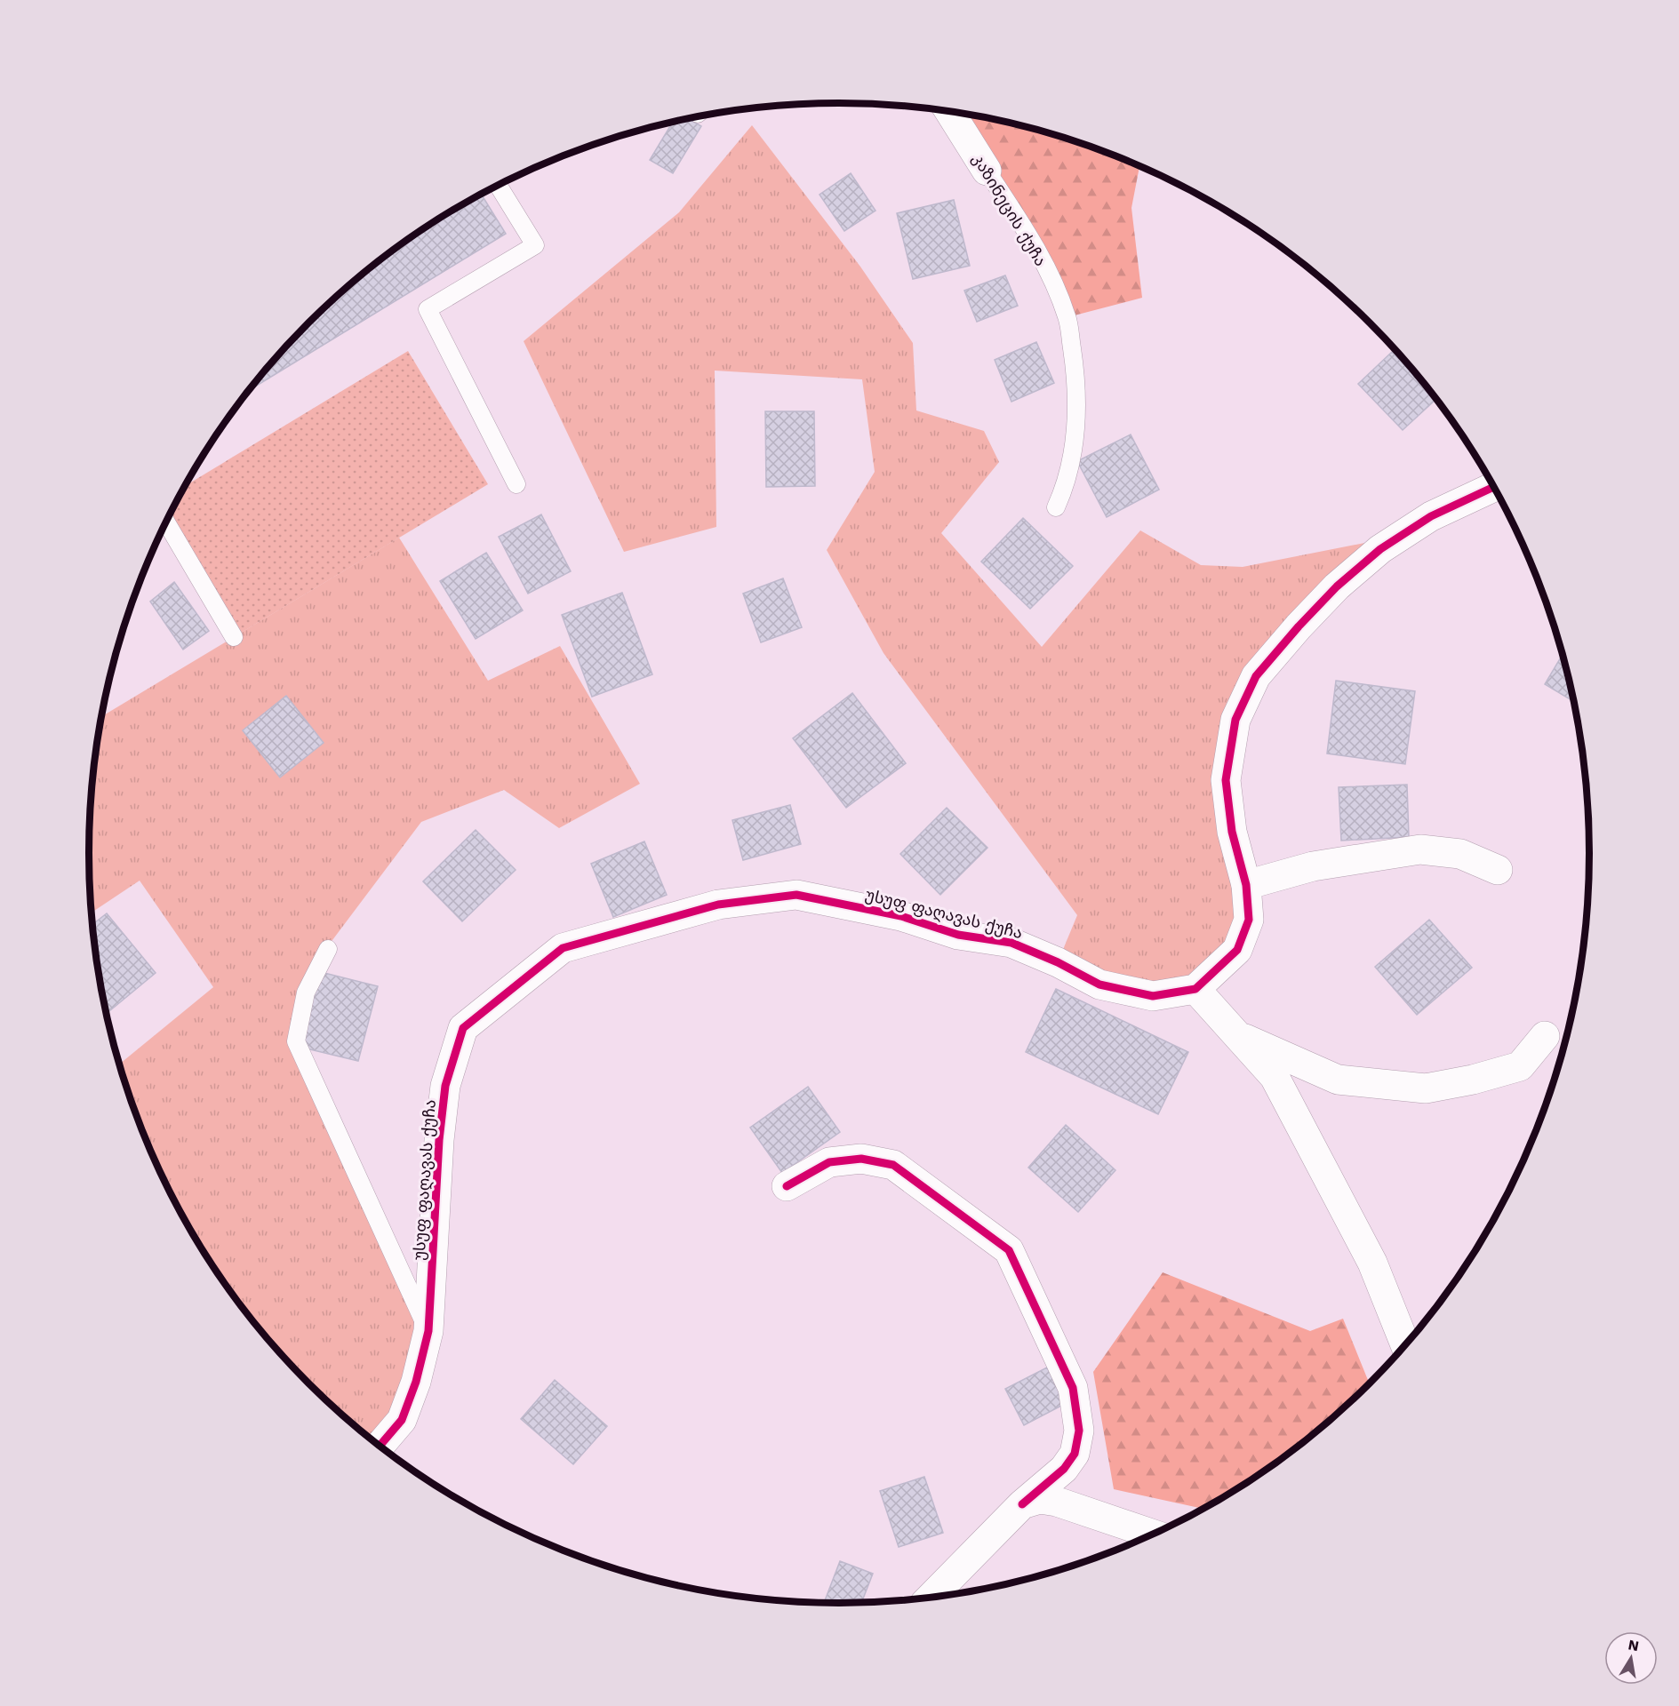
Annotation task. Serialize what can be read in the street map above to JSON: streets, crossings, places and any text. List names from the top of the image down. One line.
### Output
{"streets":{"street":["კაზინეცის ქუჩა","უსუფ ფაღავას ქუჩა"]},"north":"top"}
